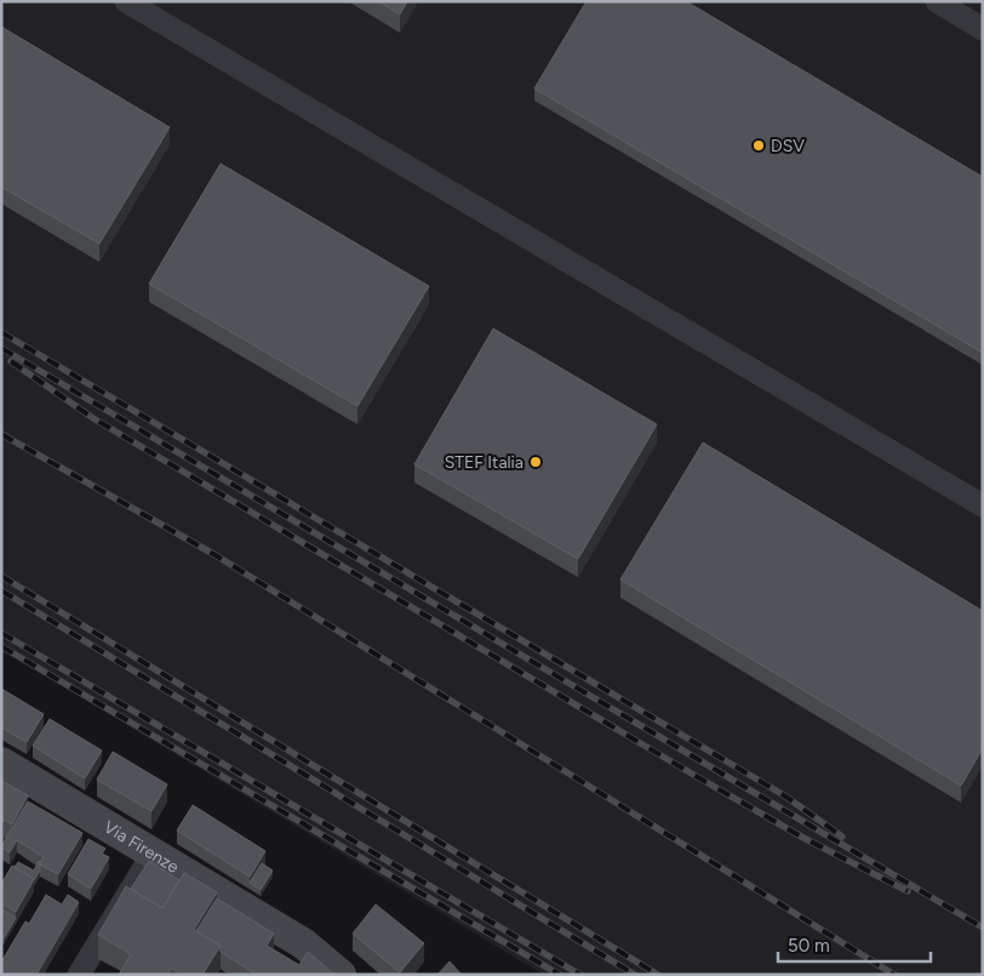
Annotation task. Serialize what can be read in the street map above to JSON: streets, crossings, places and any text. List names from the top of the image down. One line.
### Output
{"streets":{"main road":["Via Firenze"]},"places":["DSV","STEF Italia"],"scale_bar":"50 m"}
